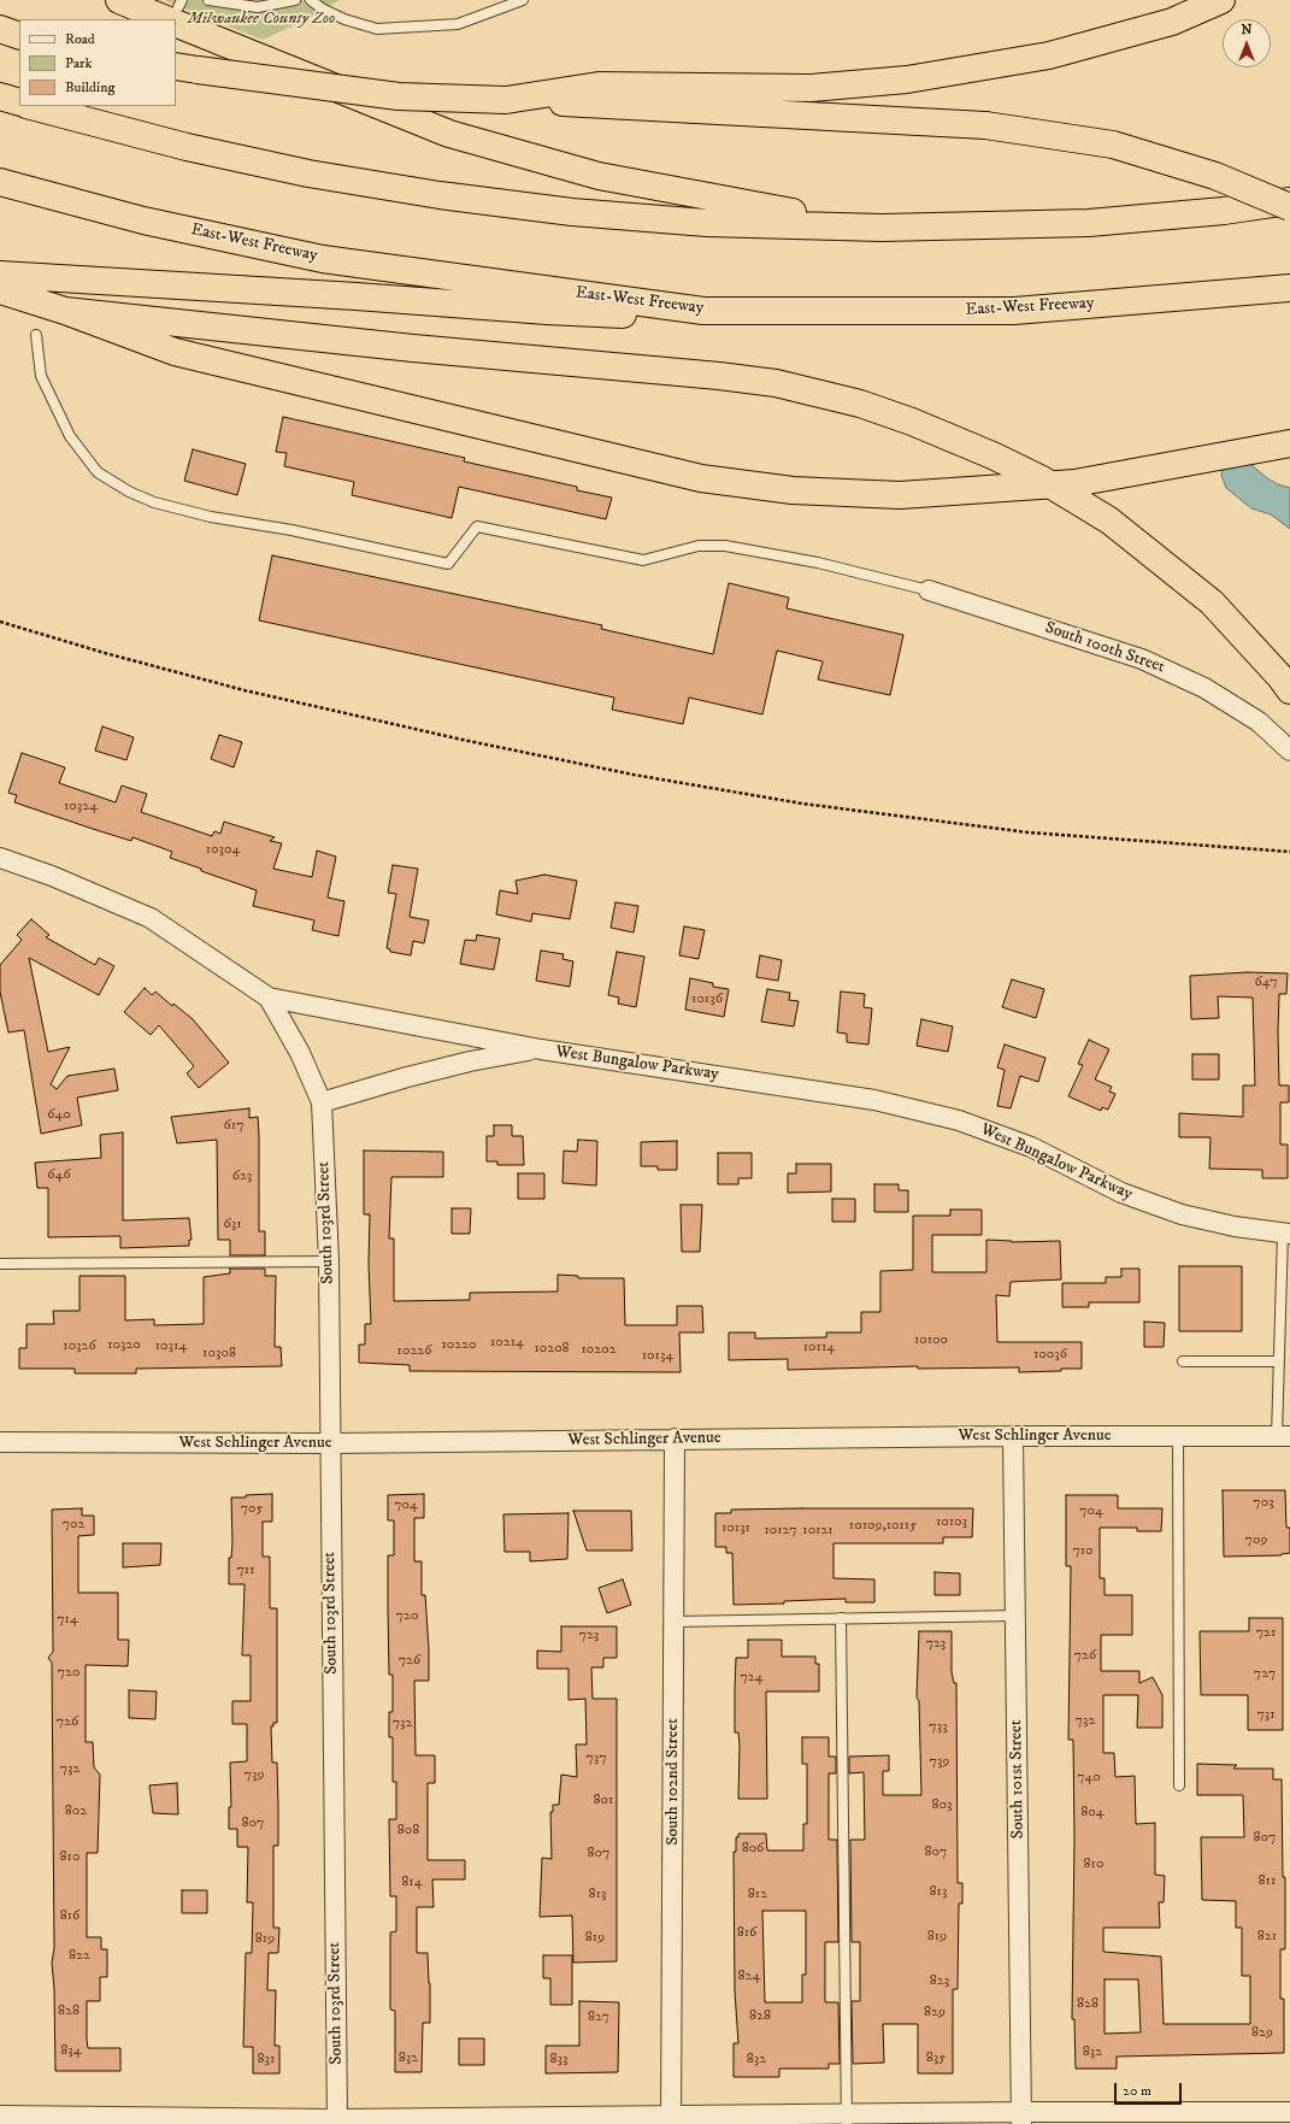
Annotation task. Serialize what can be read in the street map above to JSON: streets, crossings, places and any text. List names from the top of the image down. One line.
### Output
{"streets":{"highway":["East-West Freeway"],"street":["South 100th Street","West Bungalow Parkway","South 103rd Street","West Schlinger Avenue","South 101st Street","South 102nd Street"]},"crossings":[["West Bungalow Parkway","South 103rd Street"],["South 103rd Street","West Schlinger Avenue"],["West Schlinger Avenue","South 101st Street"],["West Schlinger Avenue","South 102nd Street"]],"parks":["Milwaukee County Zoo"],"house_numbers":["10324","10304","647","10136","640","617","646","623","631","10100","10214","10320","10220","10326","10314","10114","10208","10202","10226","10308","10036","10134","703","704","705","704","10103","702","10109,10115","10131","10127","10121","709","710","711","720","714","721","723","723","726","726","720","727","724","731","732","726","732","733","737","739","732","739","740","801","803","802","804","807","808","807","806","807","807","810","810","811","814","813","813","812","816","816","819","821","819","819","822","824","823","828","828","829","828","827","829","834","832","832","835","831","833","832"],"legend":["Road","Park","Building"],"scale_bar":"20 m","north":"top"}
